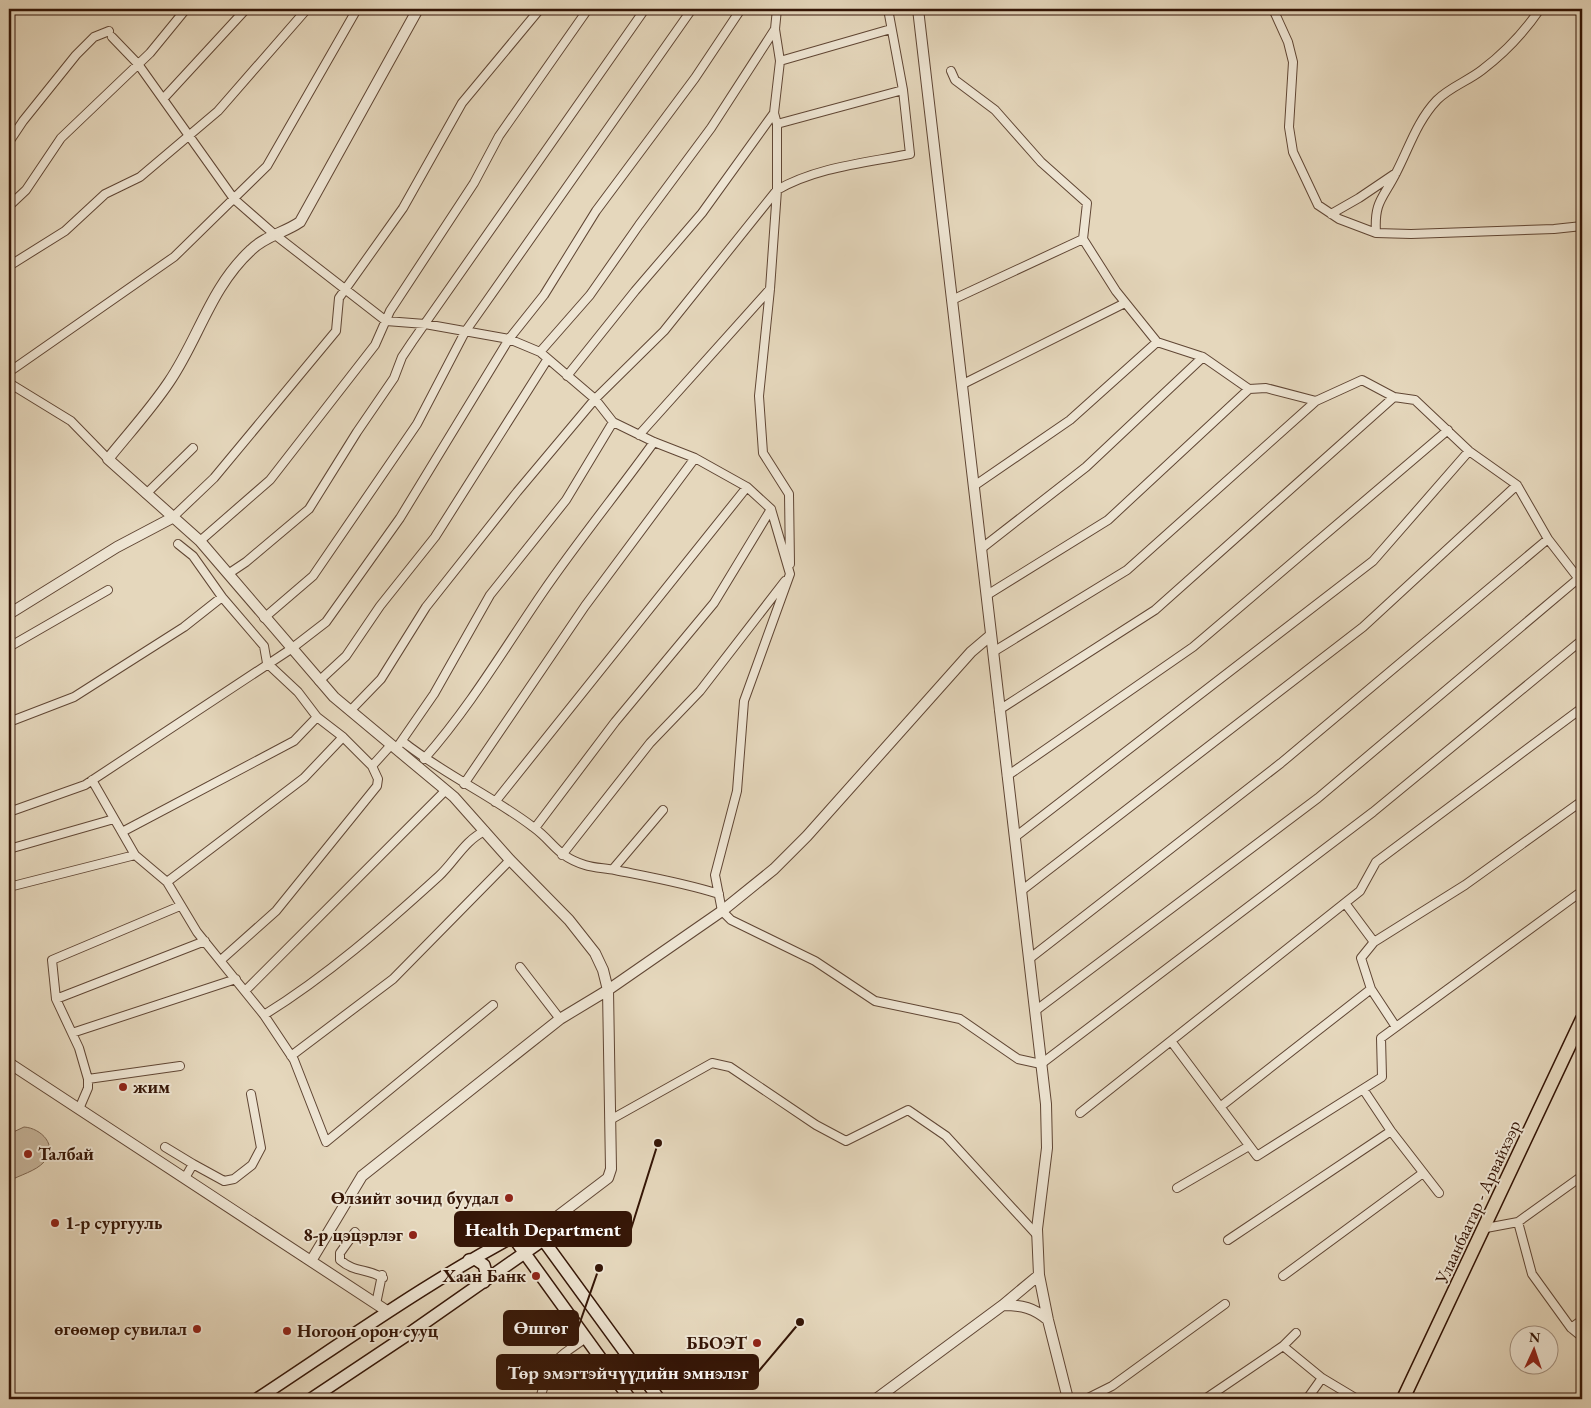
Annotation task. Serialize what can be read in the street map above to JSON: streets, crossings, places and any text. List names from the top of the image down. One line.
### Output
{"streets":{"highway":["Улаанбаатар - Арвайхээр"]},"places":["жим","Health Department","Талбай","Өлзийт зочид буудал","1-р сургууль","8-р цэцэрлэг","Өшгөг","Хаан Банк","Төр эмэгтэйчүүдийн эмнэлэг","өгөөмөр сувилал","Ногоон орон сууц","ББОЭТ"],"north":"top"}
